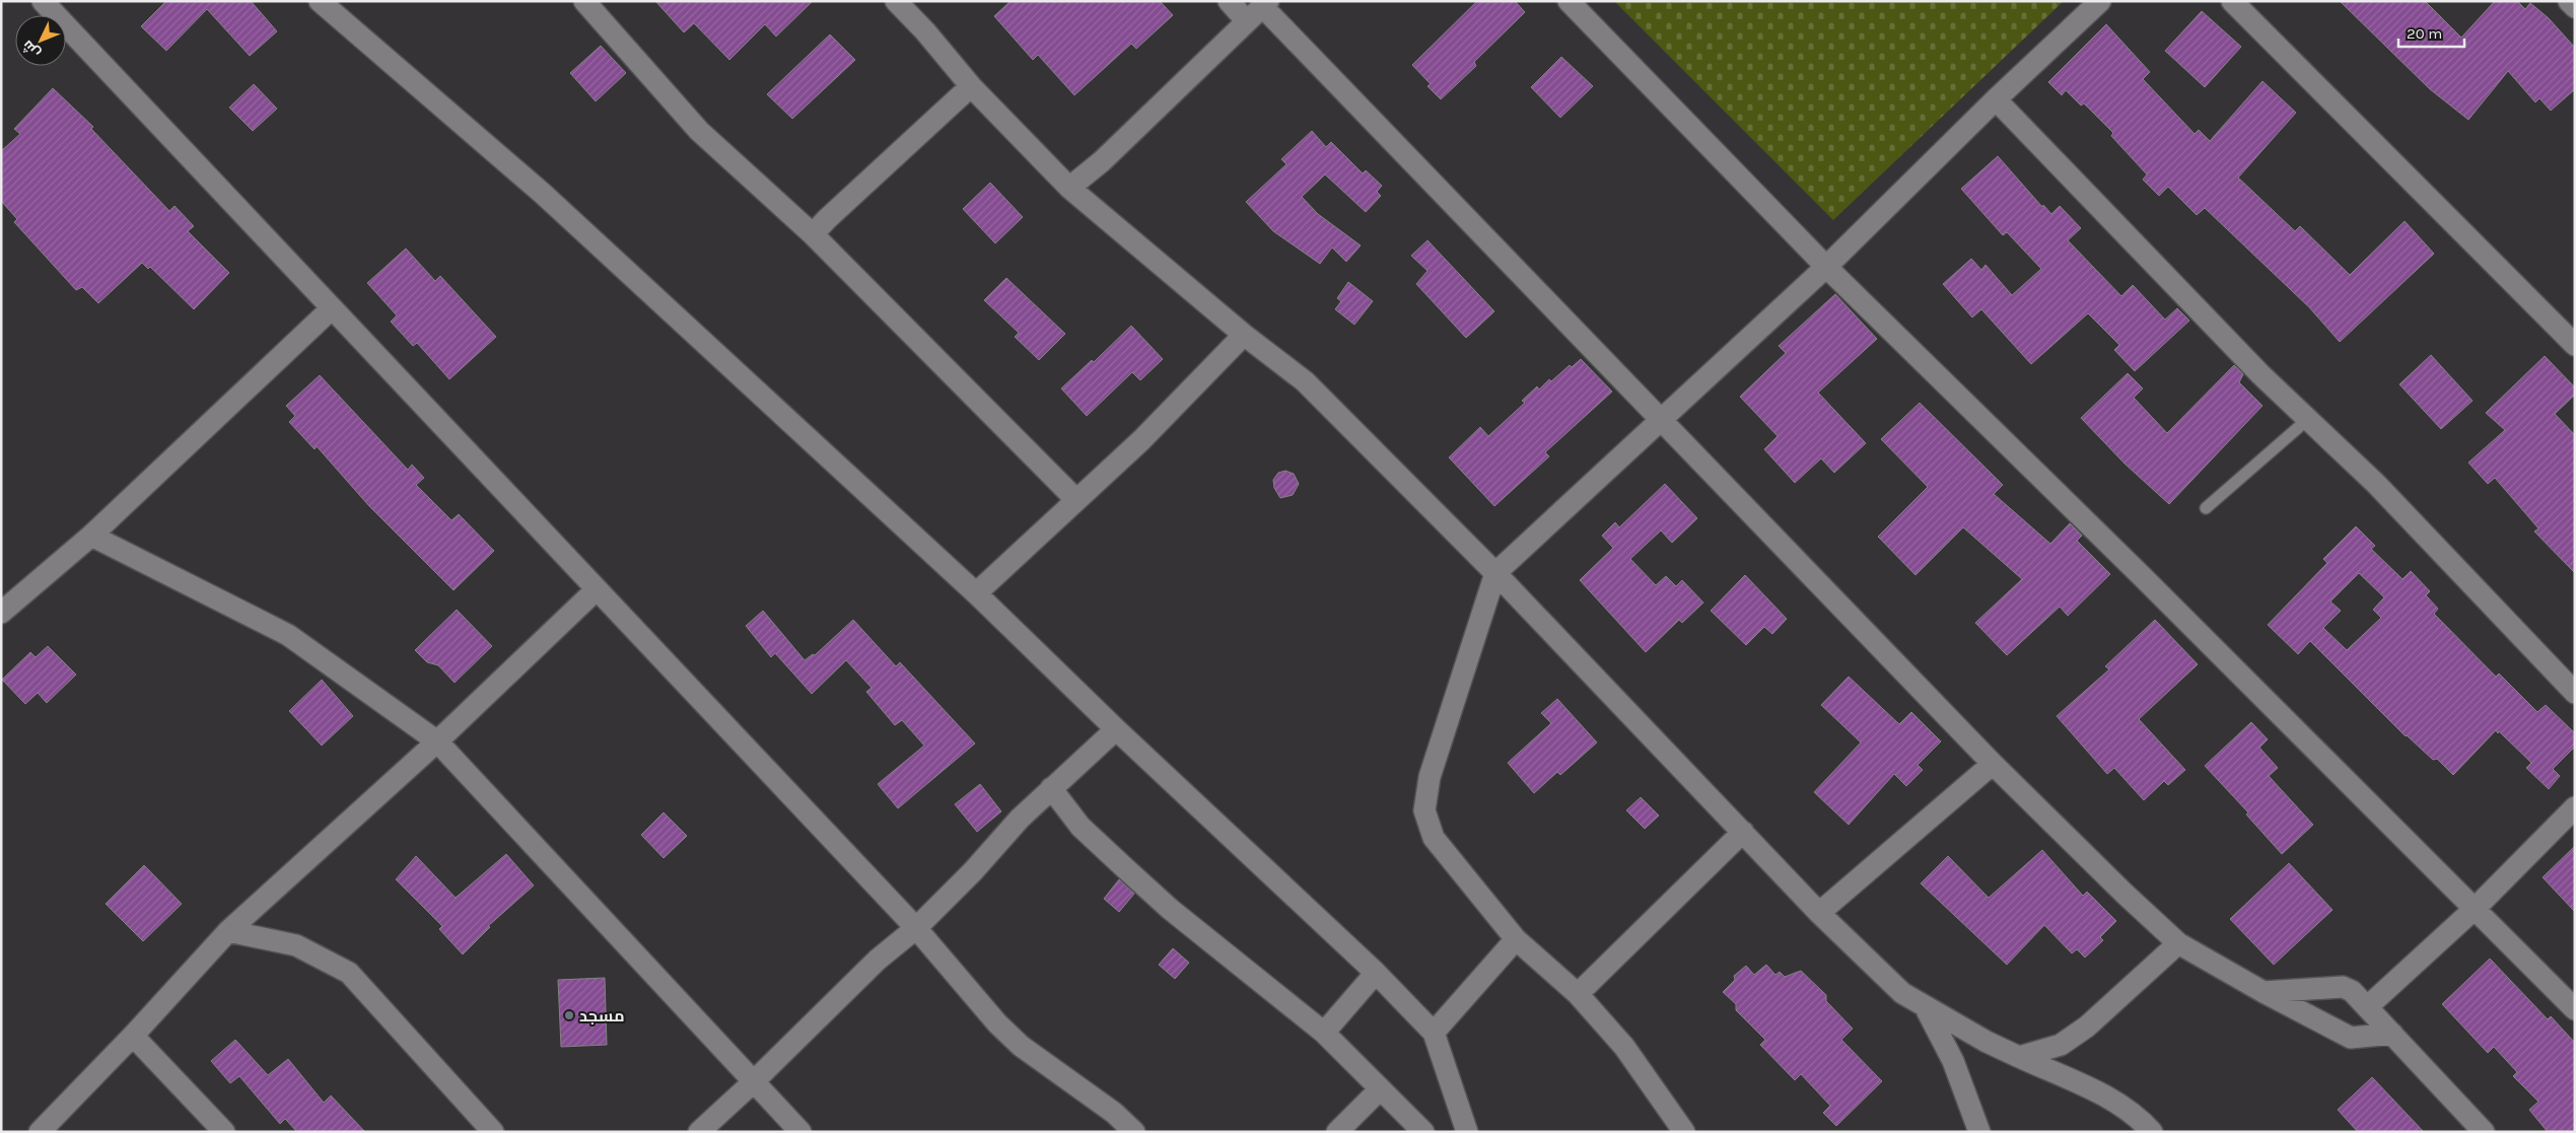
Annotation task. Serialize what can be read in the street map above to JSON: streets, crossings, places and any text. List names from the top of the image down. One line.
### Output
{"places":["مسجد"],"scale_bar":"20 m","north":"bottom left"}
